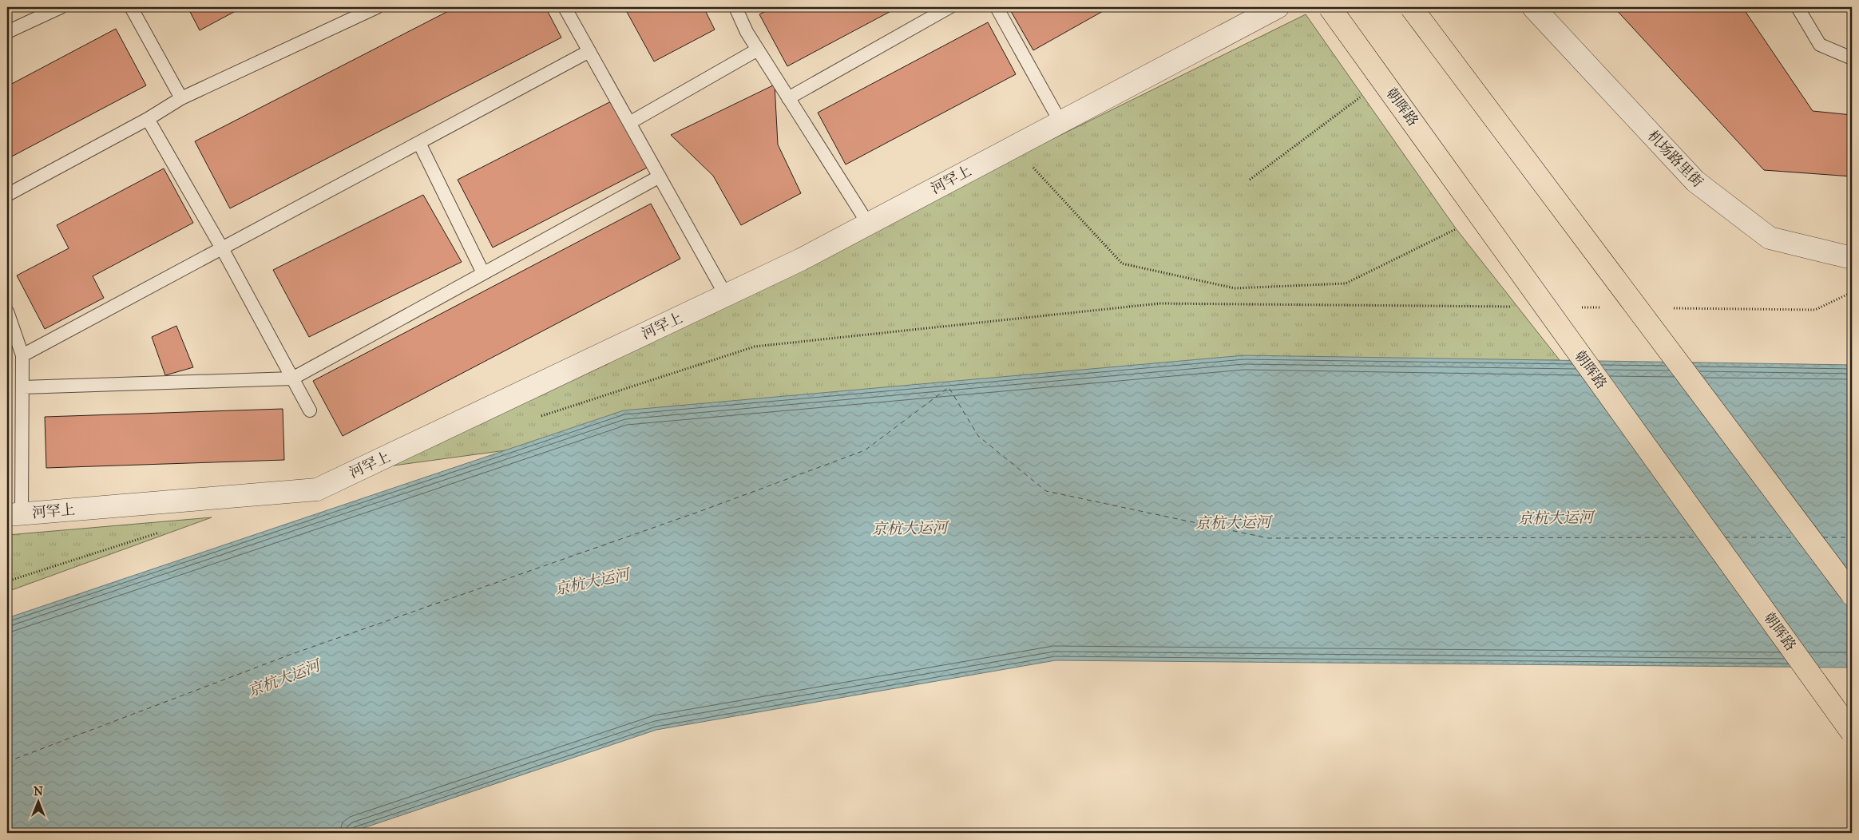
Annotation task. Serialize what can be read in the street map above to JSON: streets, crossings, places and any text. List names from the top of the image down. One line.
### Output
{"streets":{"main road":["朝晖路"],"street":["机场路里街","河罕上"]},"water":["京杭大运河"],"north":"top"}
